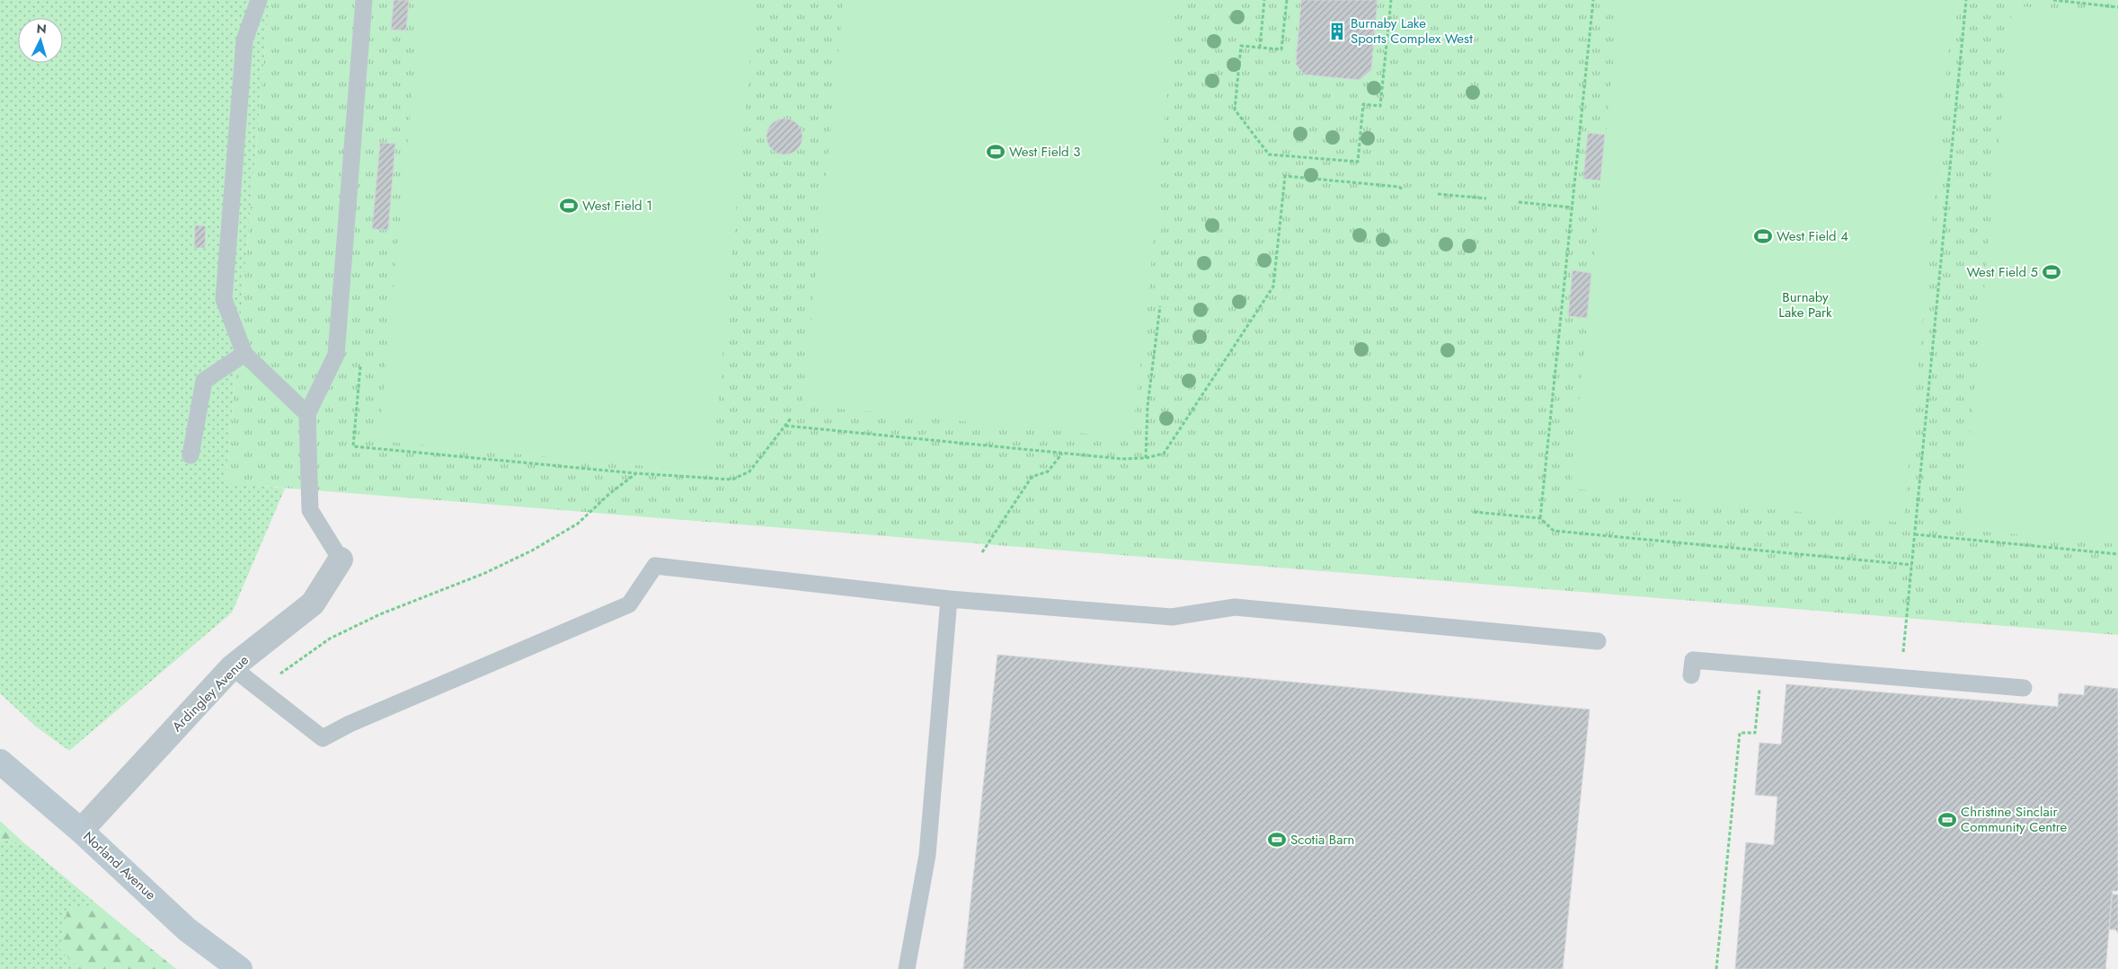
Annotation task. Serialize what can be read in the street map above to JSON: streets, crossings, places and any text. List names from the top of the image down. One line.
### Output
{"streets":{"street":["Ardingley Avenue","Norland Avenue"]},"crossings":[["Ardingley Avenue","Norland Avenue"]],"parks":["Burnaby Lake Park"],"places":{"building":["Burnaby Lake Sports Complex West"],"sports":["West Field 3","West Field 1","West Field 4","West Field 5","Christine Sinclair Community Centre","Scotia Barn"]},"north":"top"}
